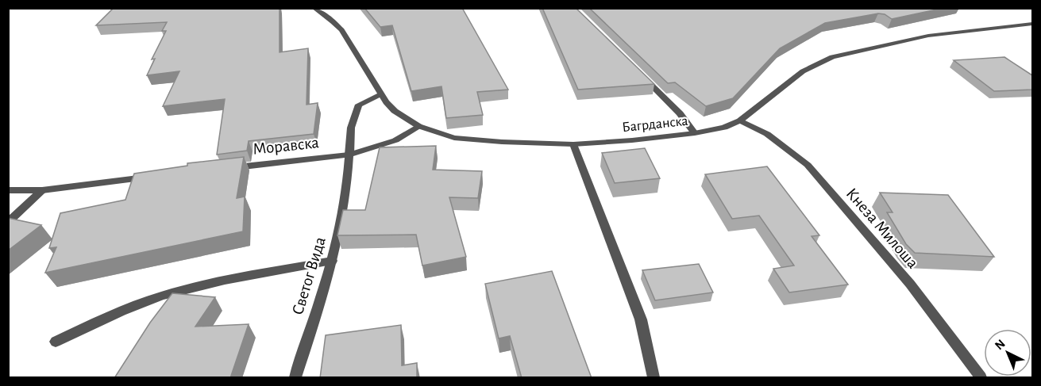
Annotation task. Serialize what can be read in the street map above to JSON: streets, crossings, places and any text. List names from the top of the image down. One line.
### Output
{"streets":{"street":["Багрданска","Моравска","Кнеза Милоша","Светог Вида"]},"crossings":[["Багрданска","Моравска"],["Багрданска","Кнеза Милоша"],["Багрданска","Светог Вида"],["Моравска","Светог Вида"]],"north":"top left"}
